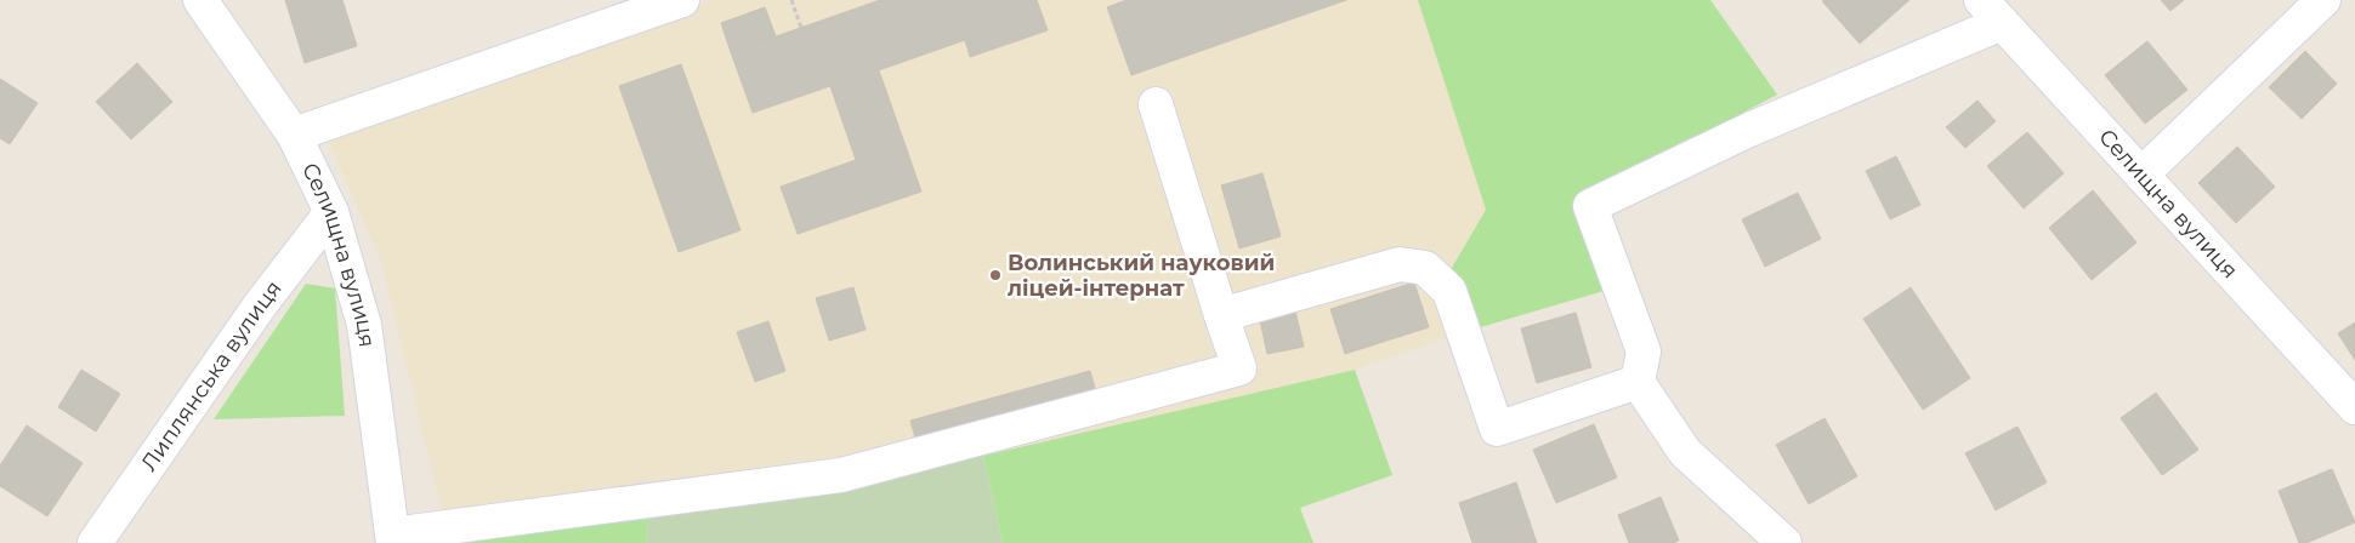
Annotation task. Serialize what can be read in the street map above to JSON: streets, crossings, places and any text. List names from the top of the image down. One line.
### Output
{"streets":{"street":["Селищна вулиця","Липлянська вулиця"]},"crossings":[["Селищна вулиця","Липлянська вулиця"]],"places":["Волинський науковий ліцей-інтернат"]}
